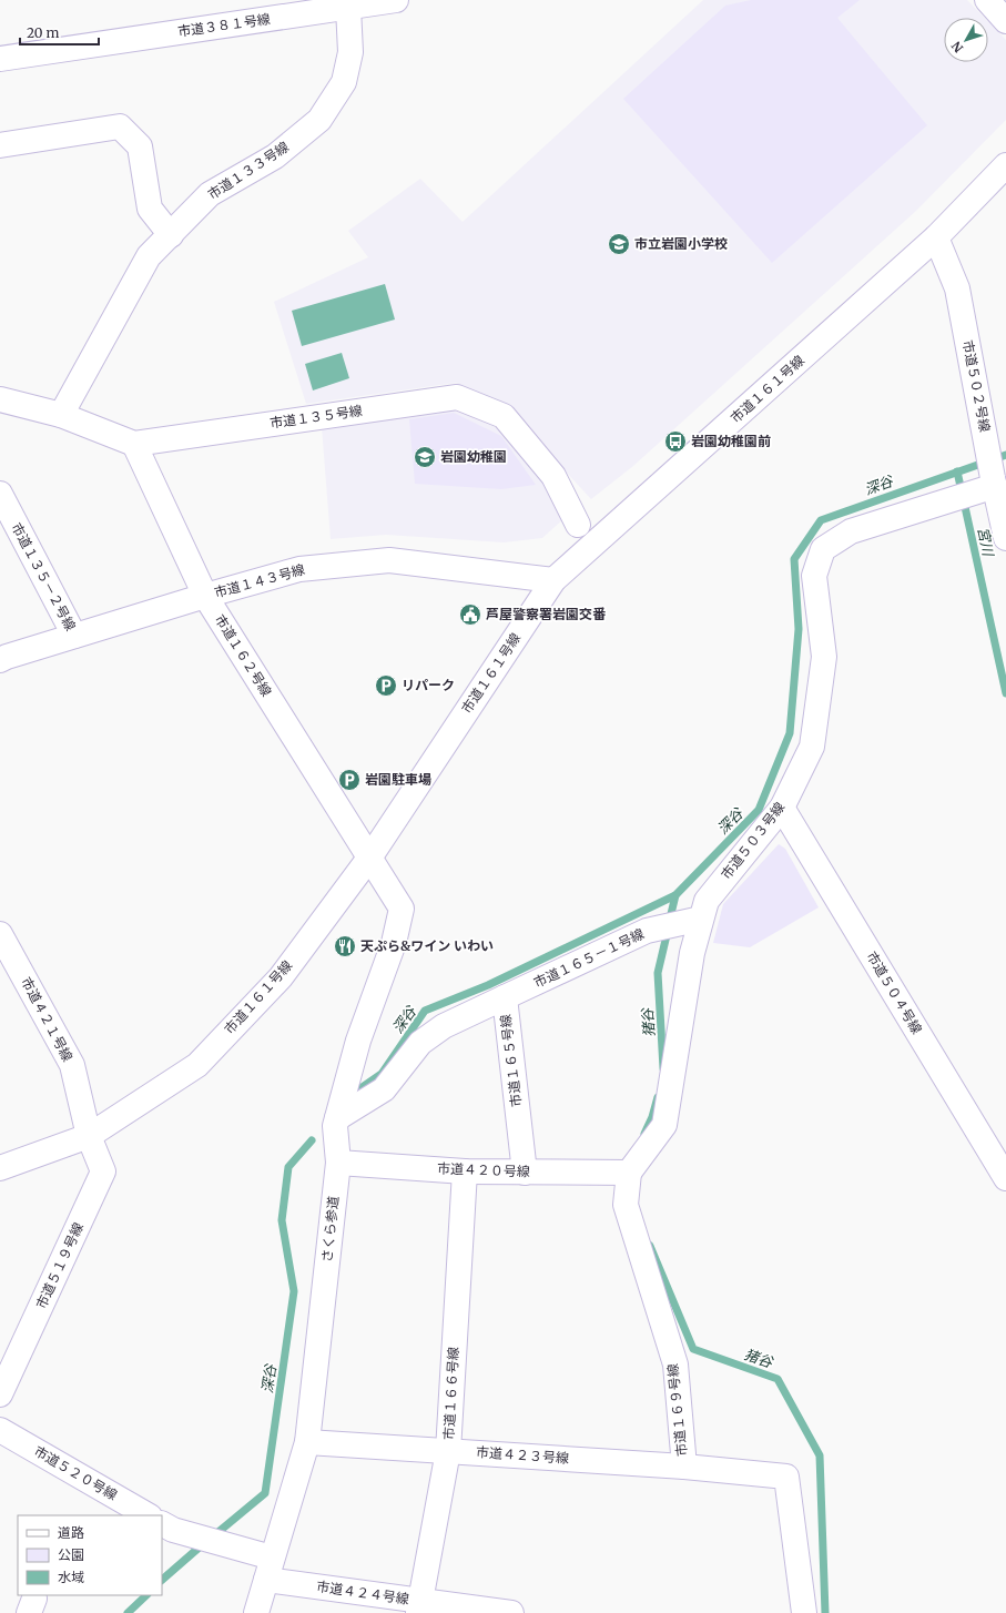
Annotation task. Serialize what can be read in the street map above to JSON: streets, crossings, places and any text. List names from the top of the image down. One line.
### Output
{"streets":{"street":["市道３８１号線","市道１３３号線","市道５０２号線","市道１６１号線","市道１３５号線","市道１３５－２号線","市道１４３号線","市道１６２号線","市道５０３号線","市道１６５－１号線","市道５０４号線","市道４２１号線","市道１６５号線","市道４２０号線","さくら参道","市道５１９号線","市道１６６号線","市道１６９号線","市道４２３号線","市道５２０号線","市道４２４号線"]},"crossings":[["市道３８１号線","市道１３３号線"],["市道１３３号線","市道１３５号線"],["市道５０２号線","市道１６１号線"],["市道５０２号線","市道５０３号線"],["市道１６１号線","市道１４３号線"],["市道１６１号線","市道１６２号線"],["市道１６１号線","市道４２１号線"],["市道１６１号線","さくら参道"],["市道１６１号線","市道５１９号線"],["市道１３５号線","市道１６２号線"],["市道１３５－２号線","市道１４３号線"],["市道１４３号線","市道１６２号線"],["市道１６２号線","さくら参道"],["市道５０３号線","市道１６５－１号線"],["市道５０３号線","市道５０４号線"],["市道５０３号線","市道４２０号線"],["市道５０３号線","市道１６９号線"],["市道１６５－１号線","市道１６５号線"],["市道４２１号線","市道５１９号線"],["市道１６５号線","市道４２０号線"],["市道１６５号線","さくら参道"],["市道４２０号線","さくら参道"],["市道４２０号線","市道１６６号線"],["市道４２０号線","市道１６９号線"],["さくら参道","市道４２３号線"],["さくら参道","市道４２４号線"],["市道１６６号線","市道４２３号線"],["市道１６６号線","市道４２４号線"],["市道１６９号線","市道４２３号線"]],"water":["深谷","宮川","猪谷"],"places":{"school or university":["市立岩園小学校","岩園幼稚園"],"bus stop":["岩園幼稚園前"],"public building":["芦屋警察署岩園交番"],"parking":["リパーク","岩園駐車場"],"restaurant":["天ぷら&ワイン いわい"]},"legend":["道路","公園","水域"],"scale_bar":"20 m","north":"bottom left"}
